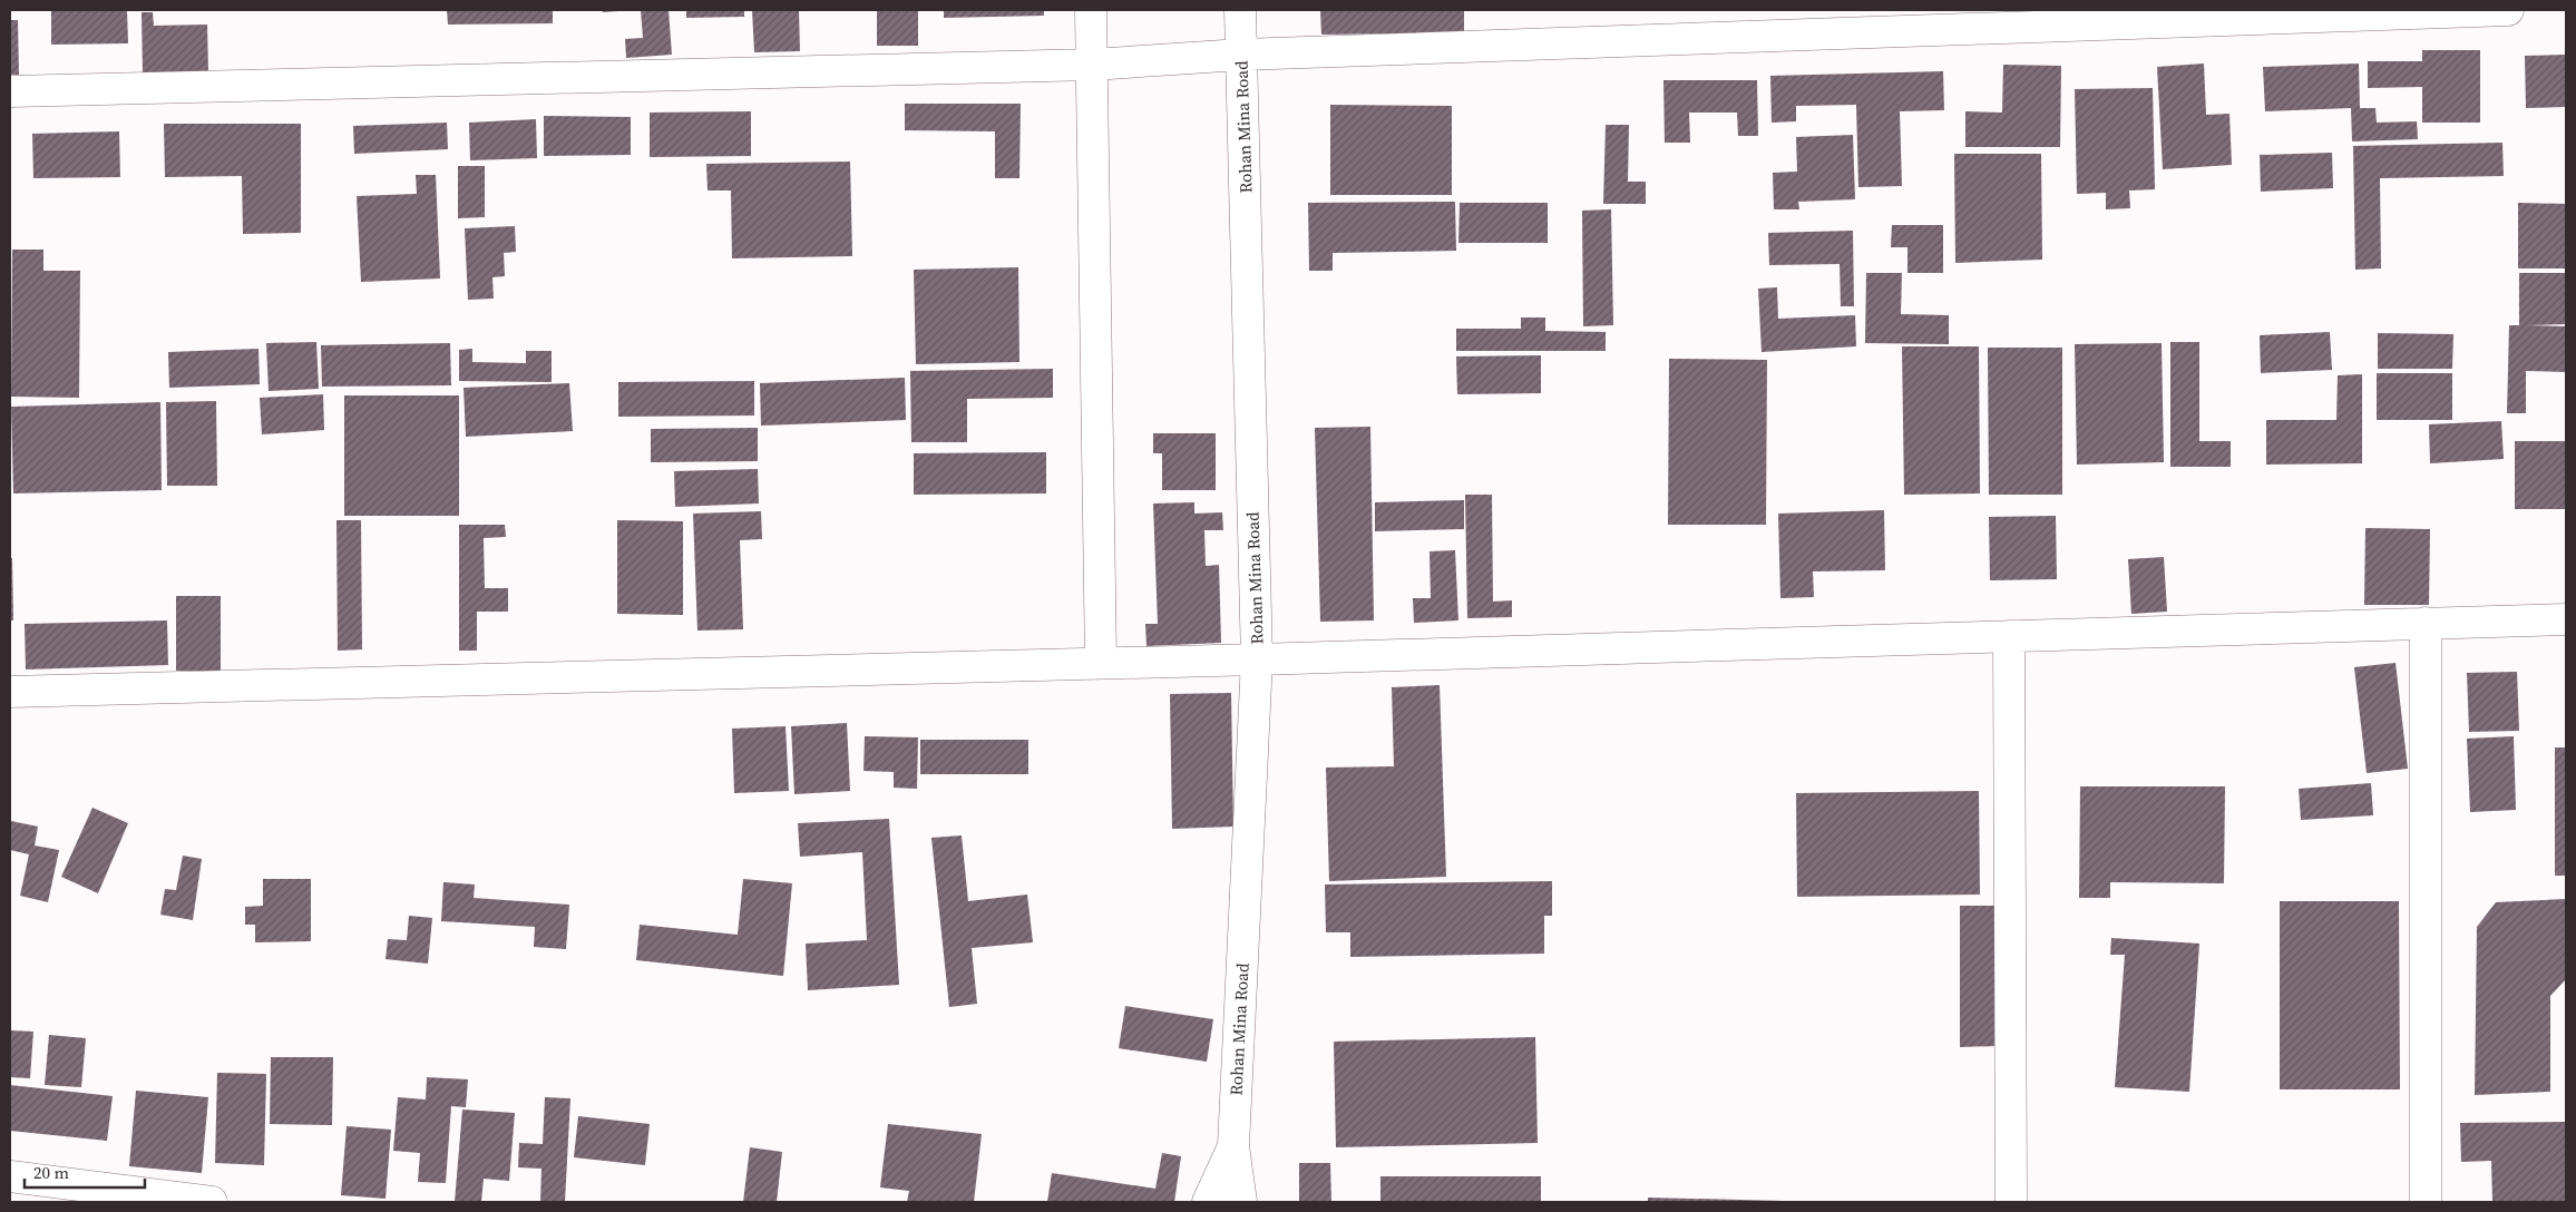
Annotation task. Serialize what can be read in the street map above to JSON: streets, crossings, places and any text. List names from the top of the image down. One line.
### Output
{"streets":{"street":["Rohan Mina Road"]},"scale_bar":"20 m"}
